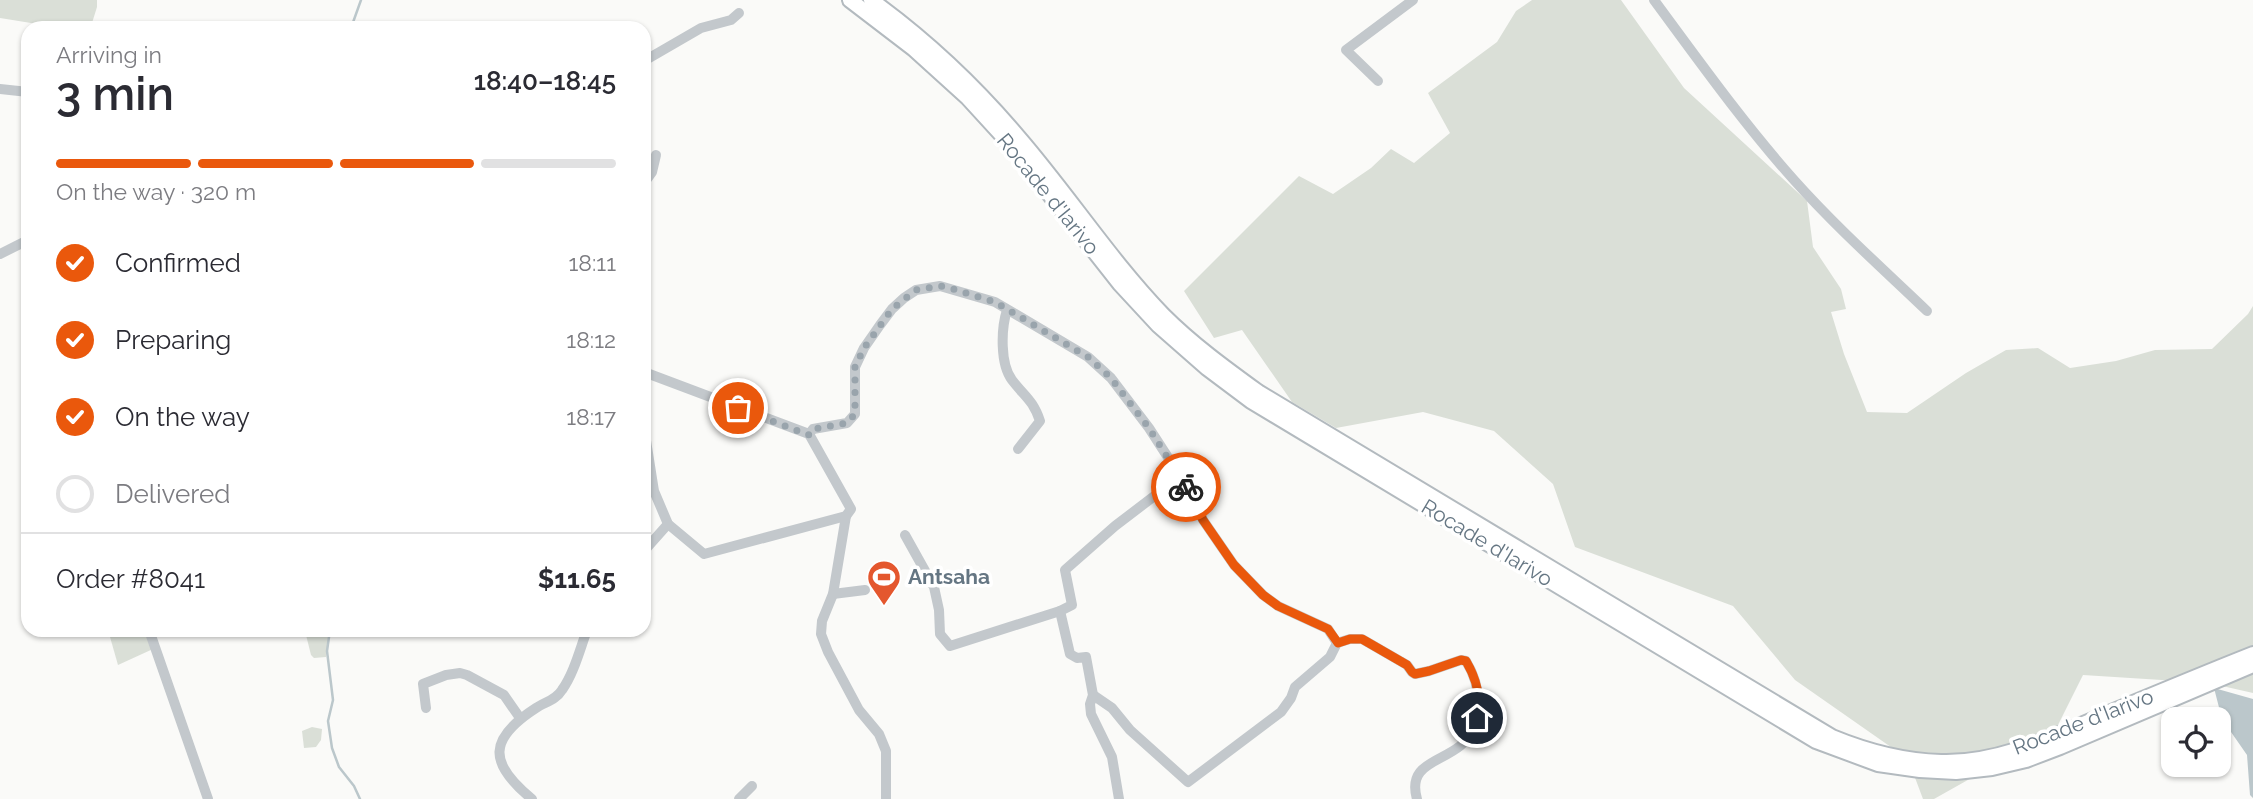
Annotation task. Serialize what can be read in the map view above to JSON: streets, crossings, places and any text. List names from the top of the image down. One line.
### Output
{"streets":{"main road":["Rocade d'Iarivo"]},"places":{"sports":["Antsaha"]},"page":{"heading":["3 min","Arriving in","18:40–18:45"],"panel":["Order #8041","$11.65"],"bar":"On the way · 320 m","list":[["Confirmed","18:11"],["Preparing","18:12"],["On the way","18:17"],"Delivered"]}}
